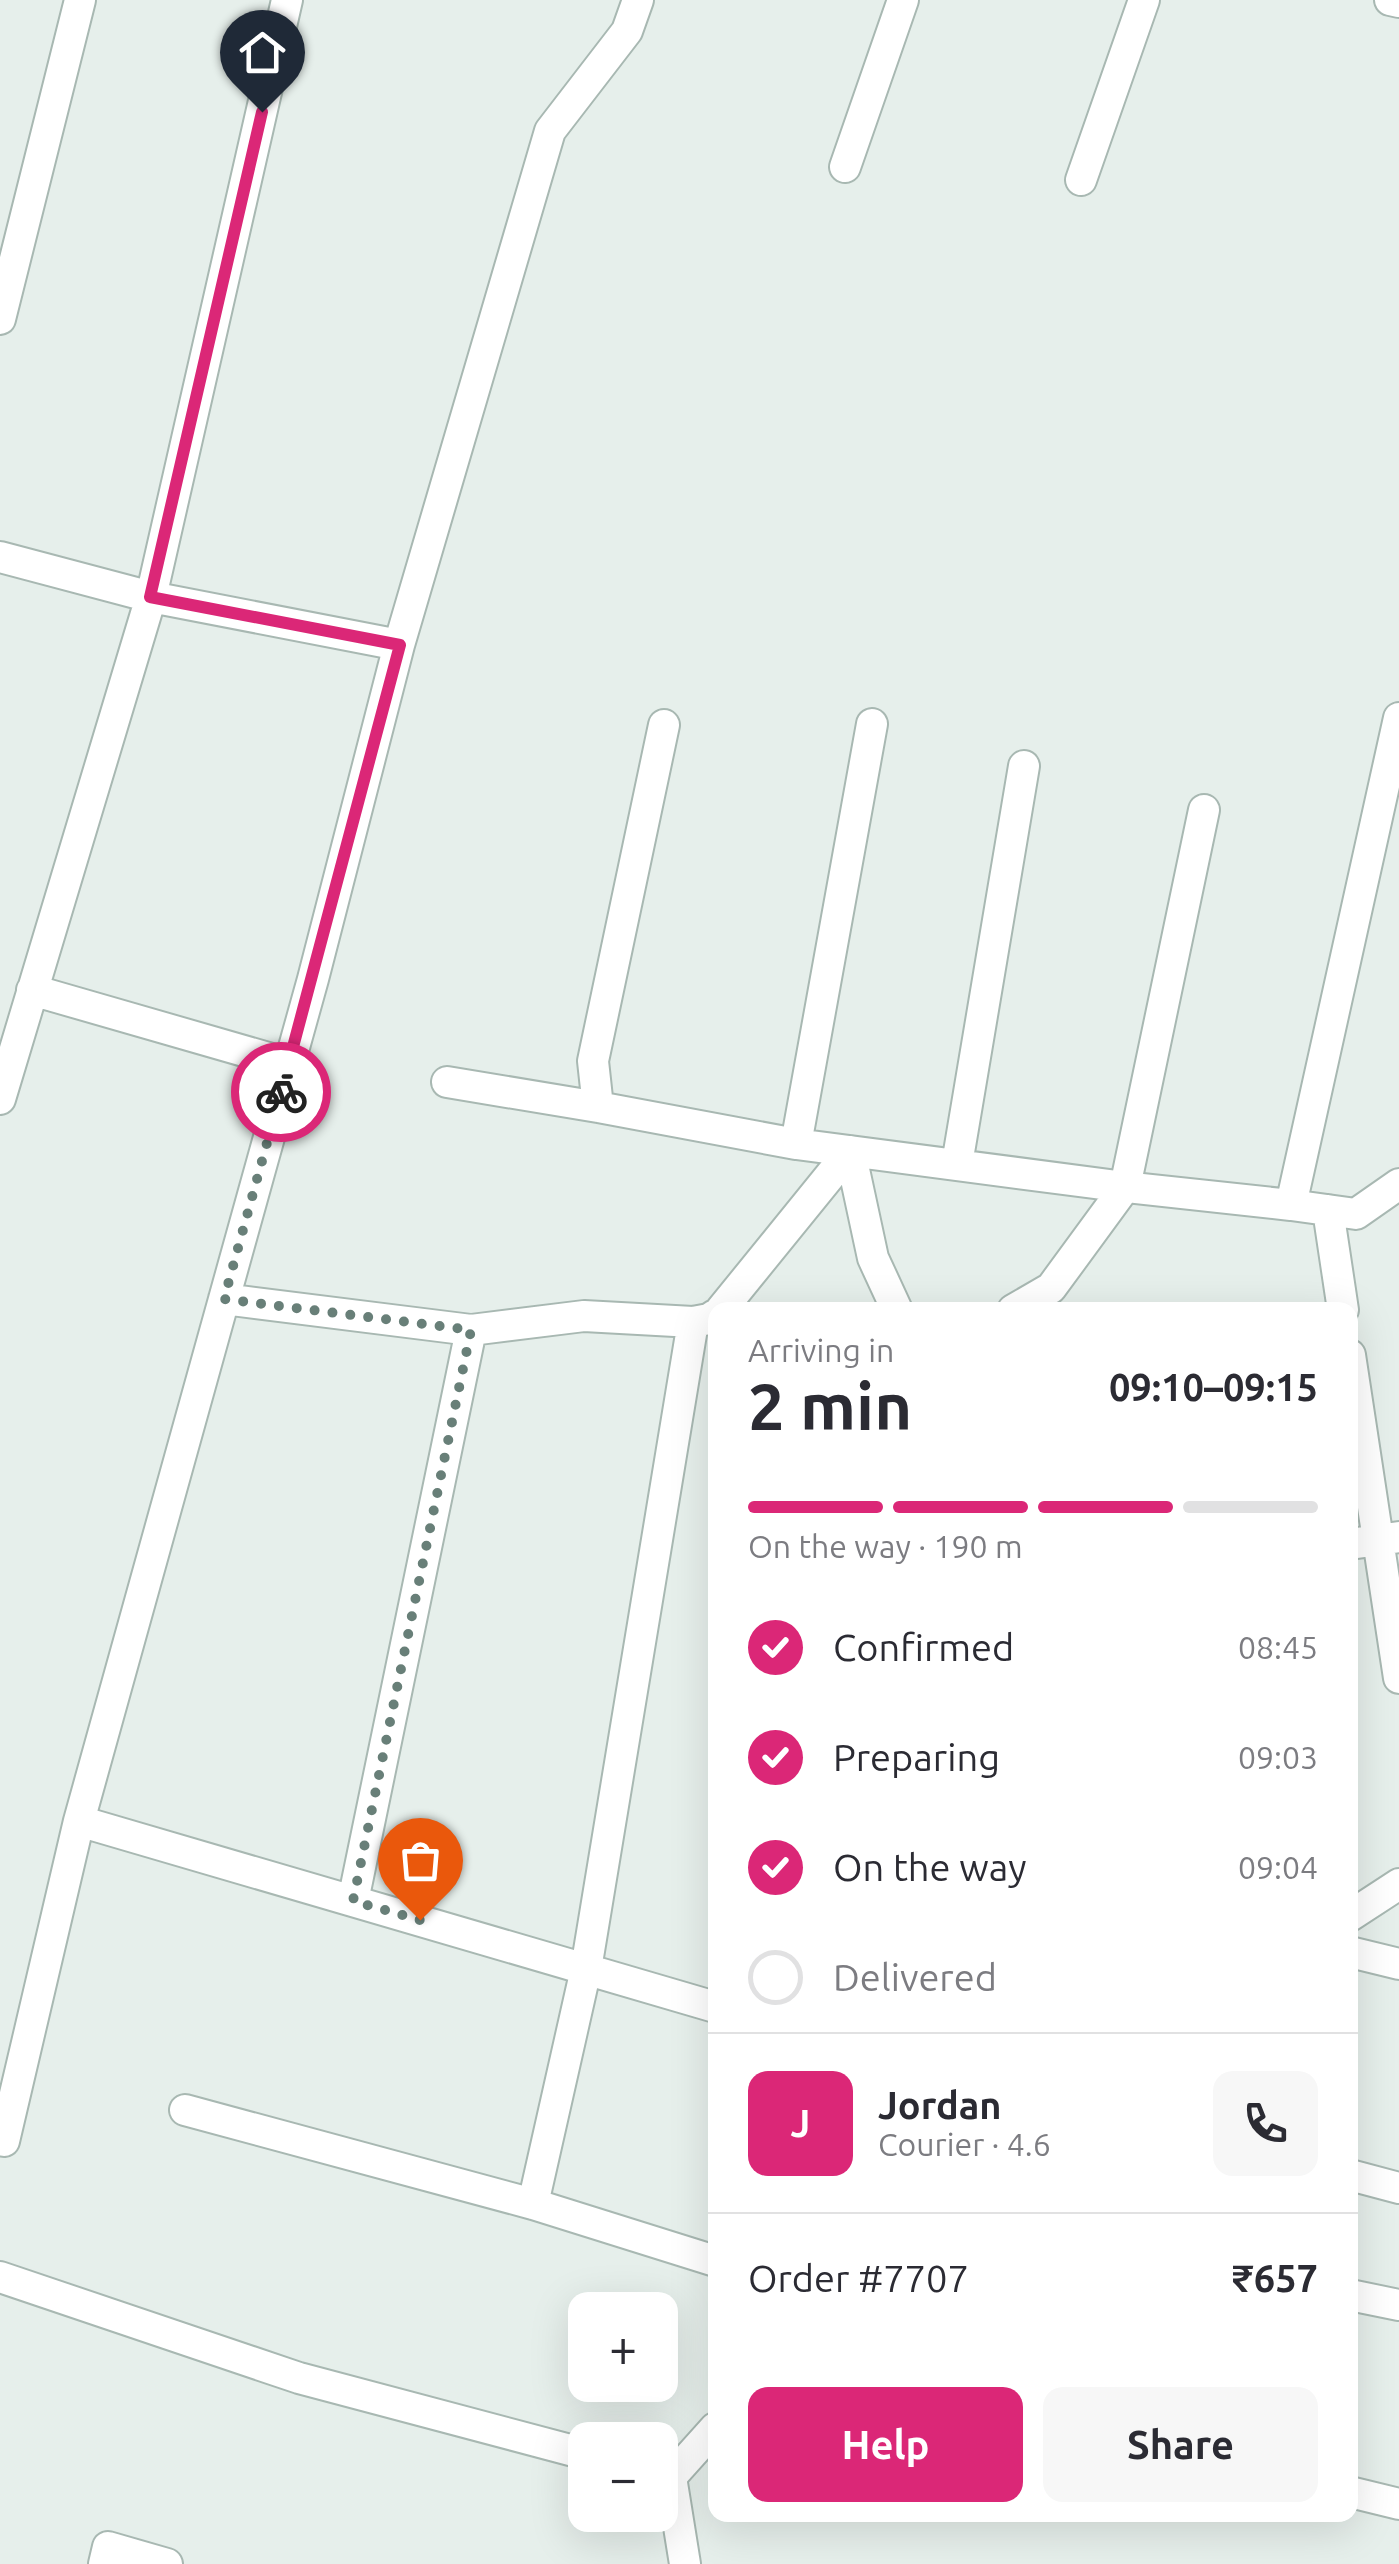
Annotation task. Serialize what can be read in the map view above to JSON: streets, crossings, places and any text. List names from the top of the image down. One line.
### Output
{"page":{"heading":["2 min","Arriving in","09:10–09:15"],"panel":["Jordan","Courier · 4.6","Order #7707","₹657"],"bar":"On the way · 190 m","list":[["Confirmed","08:45"],["Preparing","09:03"],["On the way","09:04"],"Delivered"],"round":"J","map_buttons":["+","−"],"buttons":["Help","Share"]}}
